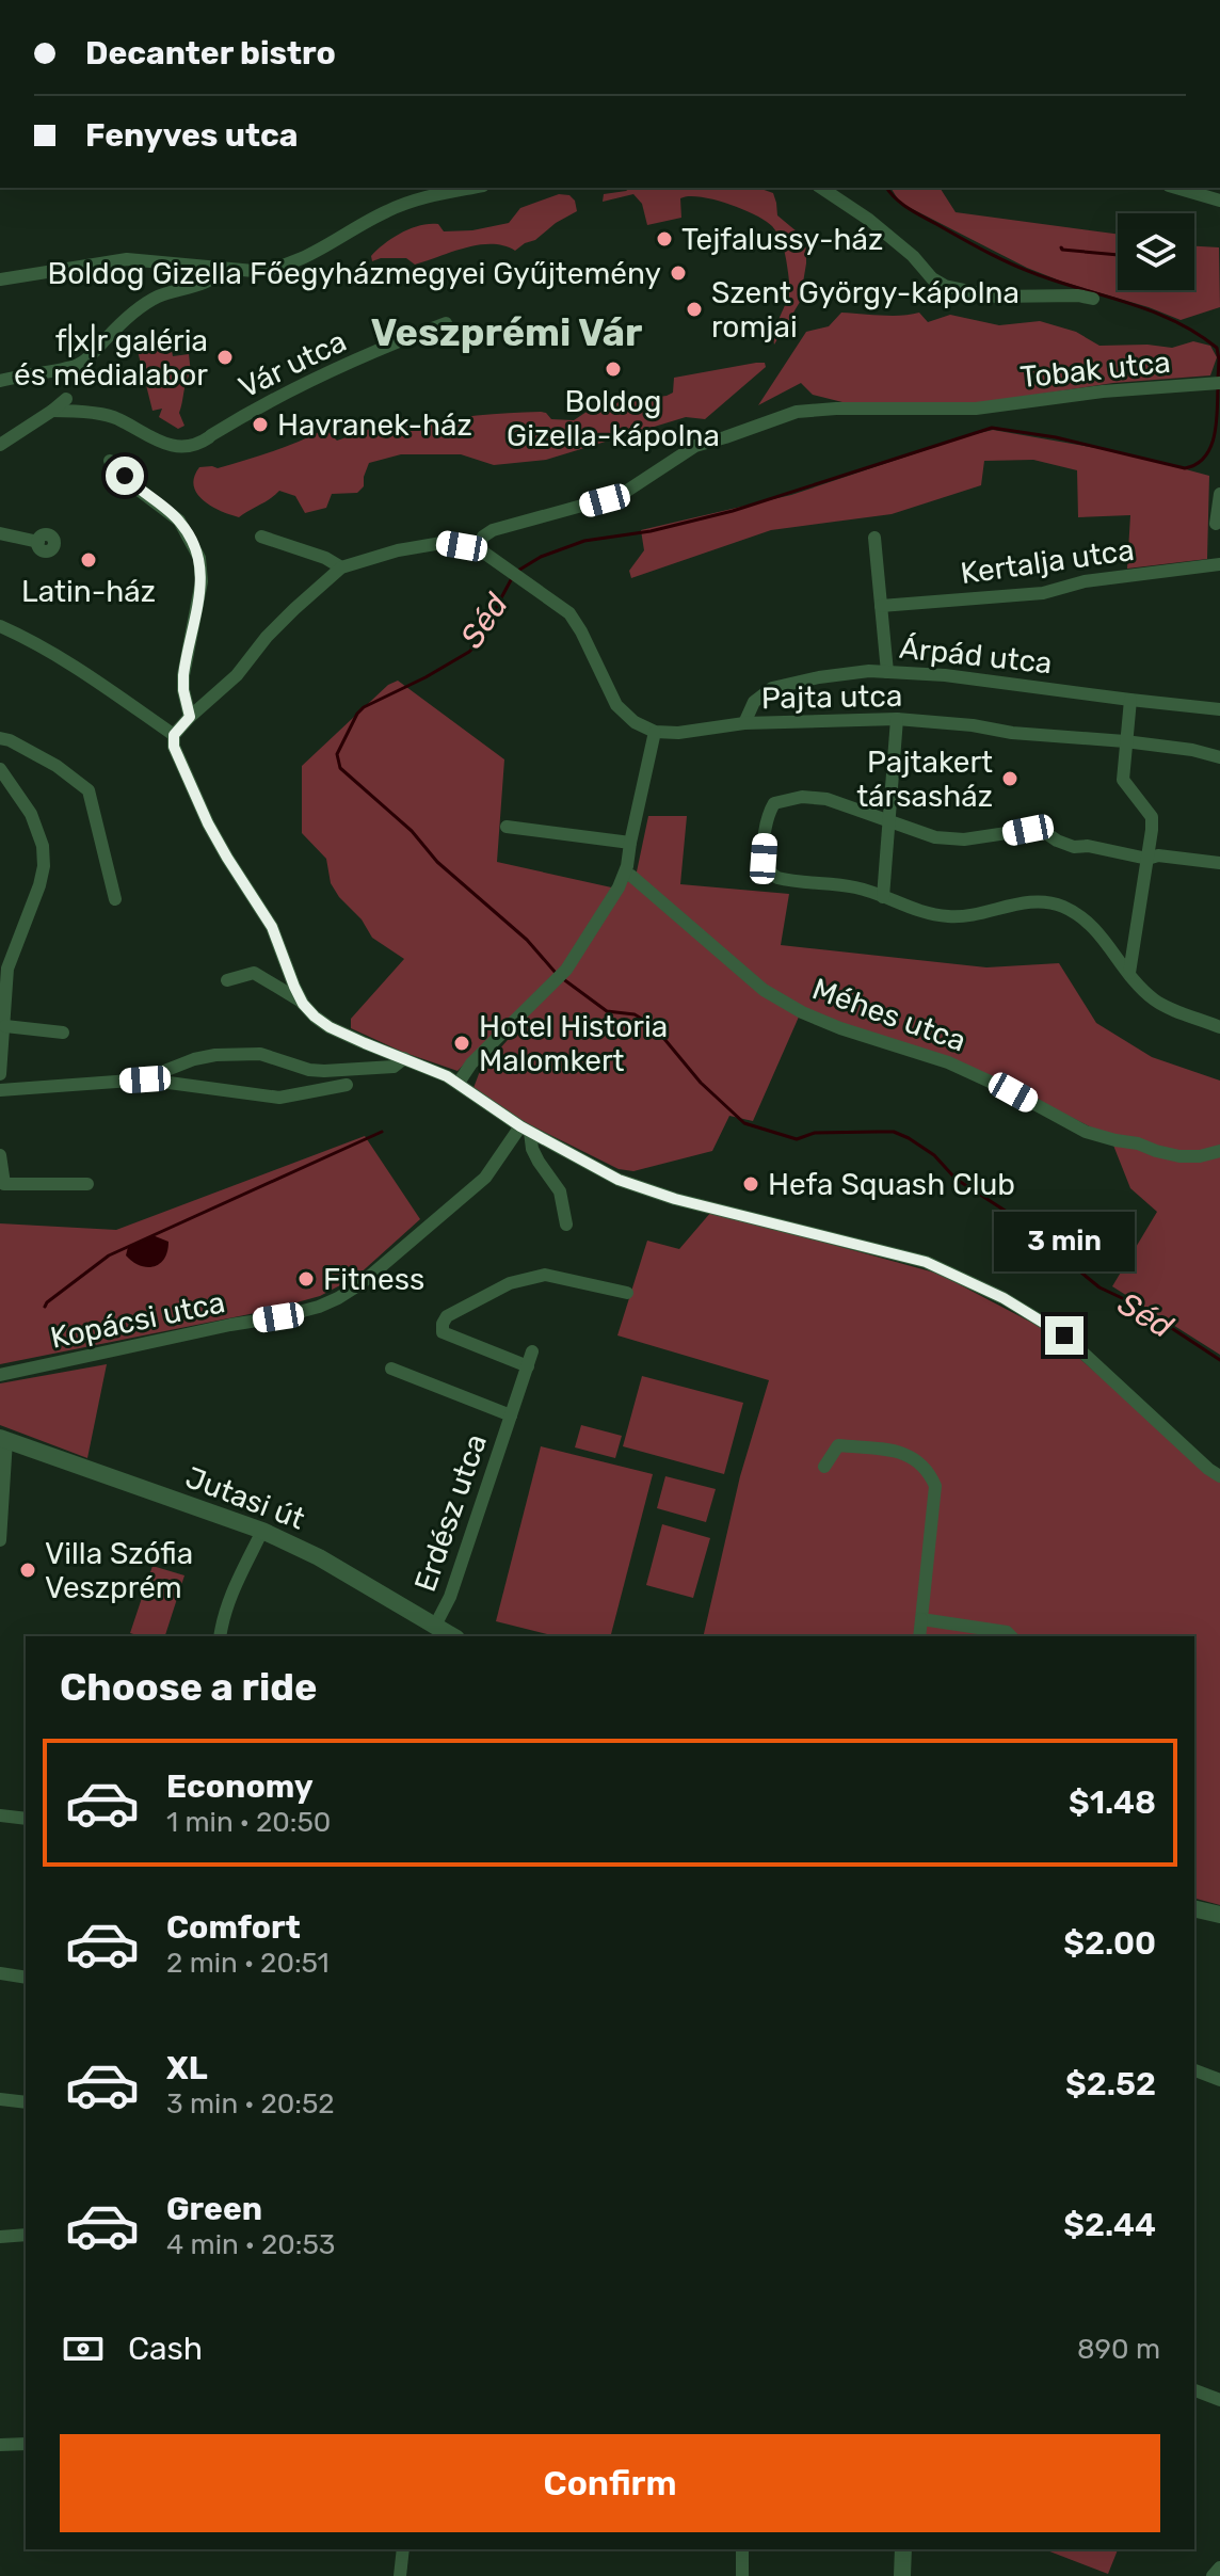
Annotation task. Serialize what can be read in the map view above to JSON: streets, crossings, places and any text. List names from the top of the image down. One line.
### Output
{"streets":{"street":["Vár utca","Tobak utca","Kertalja utca","Árpád utca","Pajta utca","Méhes utca","Kopácsi utca","Jutasi út","Erdész utca"]},"crossings":[["Árpád utca","Pajta utca"],["Jutasi út","Erdész utca"]],"districts":["Veszprémi Vár"],"water":["Séd"],"places":["Tejfalussy-ház","Boldog Gizella Főegyházmegyei Gyűjtemény","Szent György-kápolna romjai","f|x|r galéria és médialabor","Boldog Gizella-kápolna","Havranek-ház","Latin-ház","Pajtakert társasház","Hotel Historia Malomkert","Hefa Squash Club","Fitness","Villa Szófia Veszprém"],"page":{"banner":["Decanter bistro","Fenyves utca"],"bubble":"3 min","heading":"Choose a ride","list":[{"name":"Economy","note":"1 min · 20:50","value":"$1.48"},{"name":"Comfort","note":"2 min · 20:51","value":"$2.00"},{"name":"XL","note":"3 min · 20:52","value":"$2.52"},{"name":"Green","note":"4 min · 20:53","value":"$2.44"}],"pay":["Cash","890 m"],"buttons":"Confirm"}}
